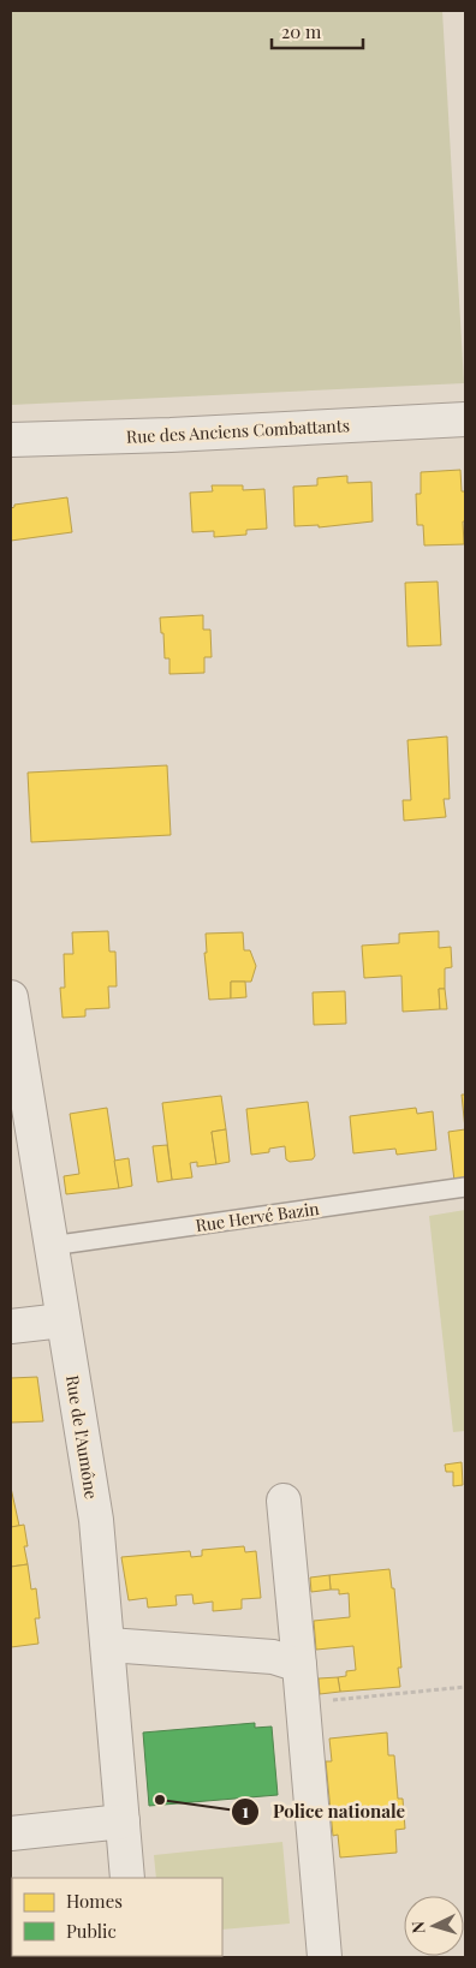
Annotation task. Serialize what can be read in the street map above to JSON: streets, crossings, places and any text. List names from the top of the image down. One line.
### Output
{"streets":{"street":["Rue des Anciens Combattants","Rue de l'Aumône"],"lane":["Rue Hervé Bazin"]},"crossings":[["Rue Hervé Bazin","Rue de l'Aumône"]],"places":["Police nationale"],"legend":["Homes","Public"],"scale_bar":"20 m","north":"left"}
